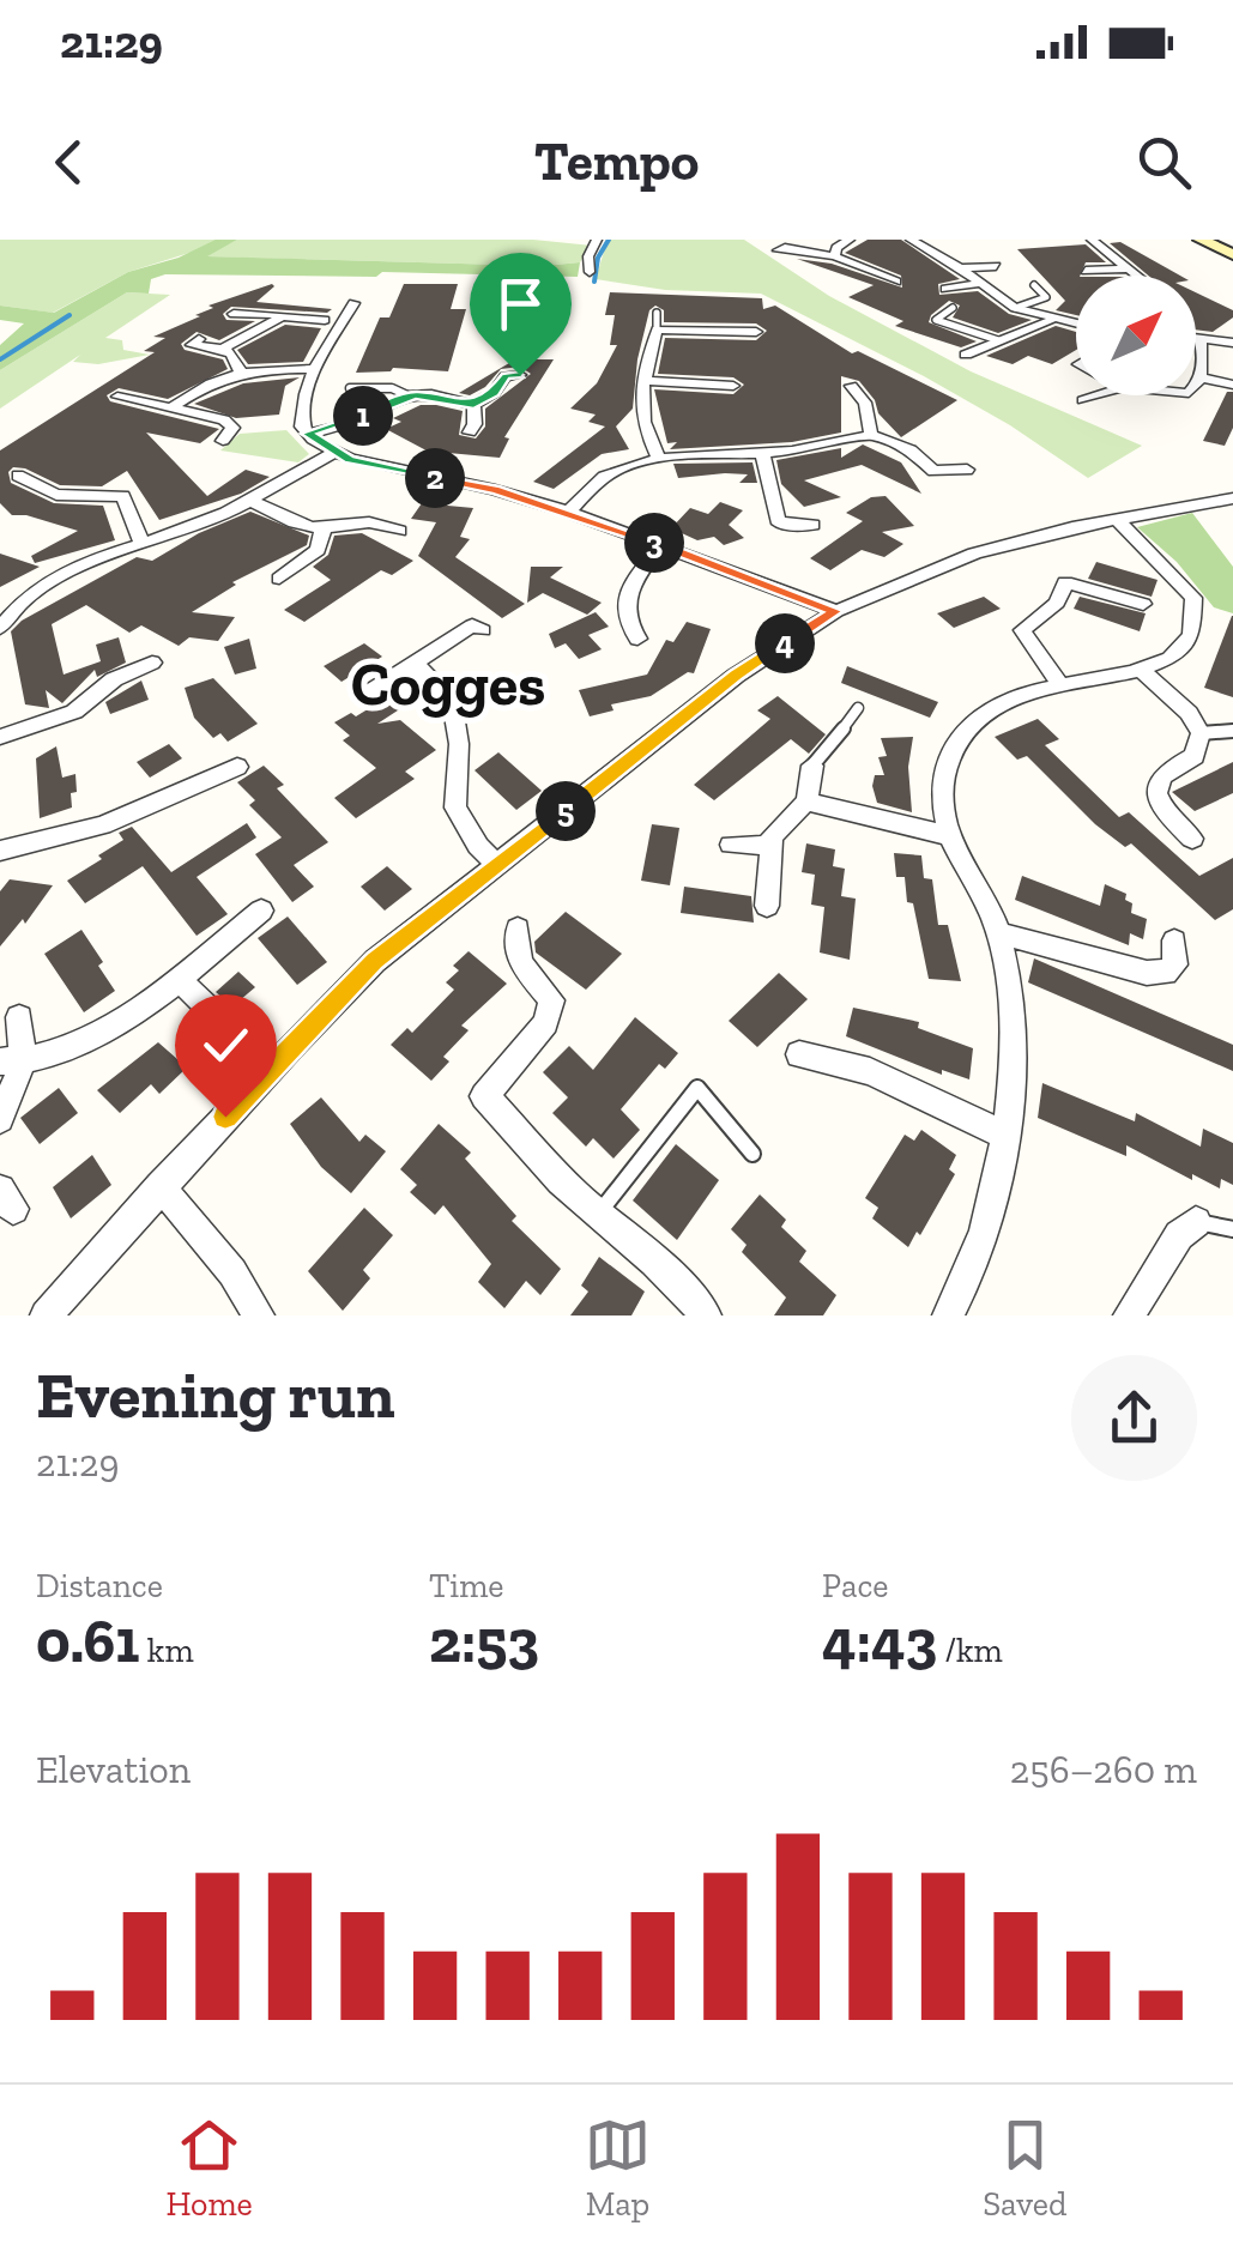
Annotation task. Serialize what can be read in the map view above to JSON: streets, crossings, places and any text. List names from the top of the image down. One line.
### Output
{"districts":["Cogges"],"north":"top right","page":{"status":"21:29","header":"Tempo","pins":["1","2","3","4","5"],"heading":["Evening run","21:29"],"stats":[["Distance","0.61 km"],["Time","2:53"],["Pace","4:43 /km"]],"chart":["Elevation","256–260 m"],"tabs":["Home","Map","Saved"]}}
